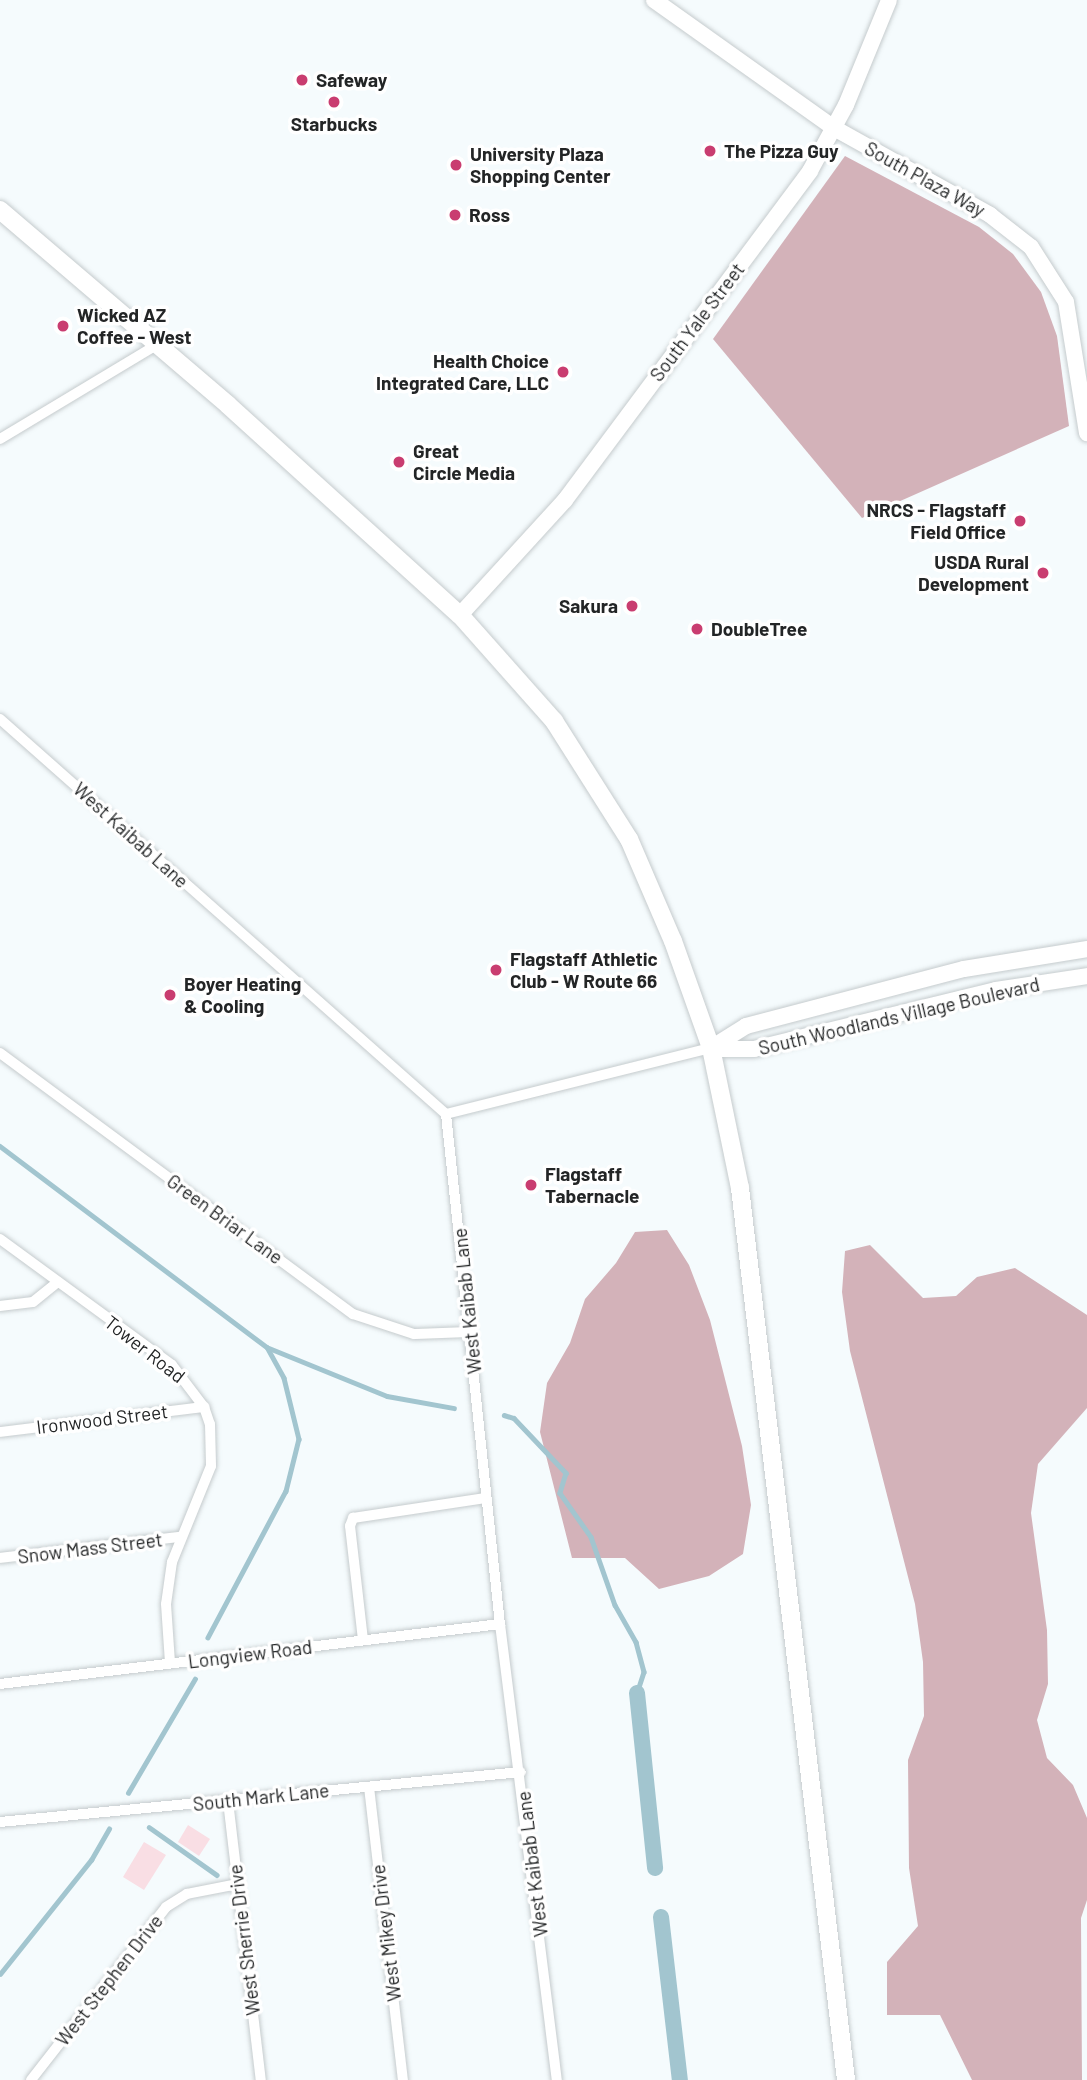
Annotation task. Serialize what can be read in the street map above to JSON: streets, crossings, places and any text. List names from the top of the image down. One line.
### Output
{"streets":{"street":["South Plaza Way","South Yale Street","West Kaibab Lane","South Woodlands Village Boulevard","Green Briar Lane","Tower Road","Ironwood Street","Snow Mass Street","Longview Road","South Mark Lane","West Mikey Drive","West Sherrie Drive","West Stephen Drive"]},"crossings":[["South Plaza Way","South Yale Street"],["West Kaibab Lane","South Woodlands Village Boulevard"],["West Kaibab Lane","Green Briar Lane"],["West Kaibab Lane","Longview Road"],["West Kaibab Lane","South Mark Lane"],["Tower Road","Ironwood Street"],["Tower Road","Snow Mass Street"],["Tower Road","Longview Road"],["South Mark Lane","West Mikey Drive"],["South Mark Lane","West Sherrie Drive"],["West Sherrie Drive","West Stephen Drive"]],"places":["Safeway","Starbucks","The Pizza Guy","University Plaza Shopping Center","Ross","Wicked AZ Coffee - West","Health Choice Integrated Care, LLC","Great Circle Media","NRCS - Flagstaff Field Office","USDA Rural Development","Sakura","DoubleTree","Flagstaff Athletic Club - W Route 66","Boyer Heating & Cooling","Flagstaff Tabernacle"]}
